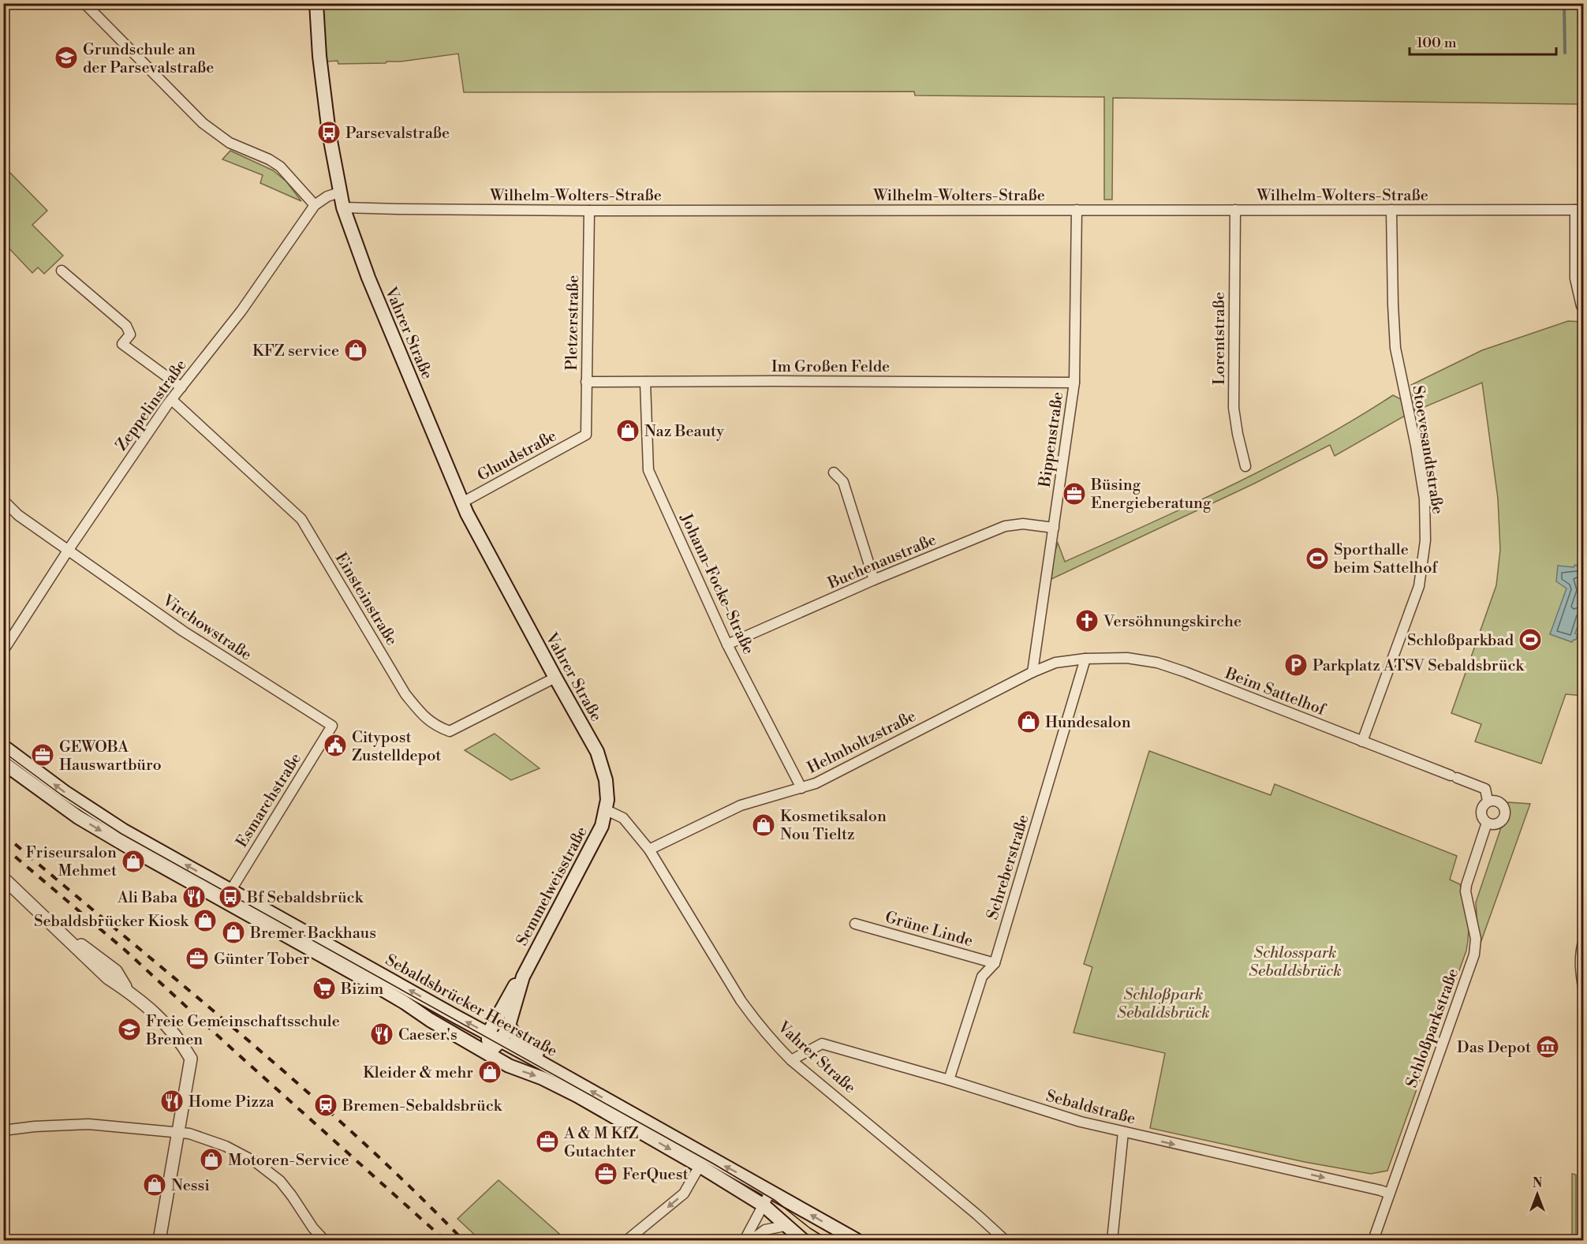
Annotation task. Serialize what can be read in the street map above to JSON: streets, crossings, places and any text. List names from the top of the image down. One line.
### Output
{"streets":{"main road":["Vahrer Straße","Semmelweisstraße","Sebaldsbrücker Heerstraße"],"street":["Wilhelm-Wolters-Straße","Pletzerstraße","Lorentstraße","Im Großen Felde","Zeppelinstraße","Bippenstraße","Stoevesandtstraße","Gluudstraße","Buchenaustraße","Johann-Focke-Straße","Einsteinstraße","Virchowstraße","Beim Sattelhof","Helmholtzstraße","Esmarchstraße","Schreberstraße","Grüne Linde","Schloßparkstraße","Sebaldstraße"]},"crossings":[["Wilhelm-Wolters-Straße","Pletzerstraße"],["Wilhelm-Wolters-Straße","Vahrer Straße"],["Wilhelm-Wolters-Straße","Lorentstraße"],["Wilhelm-Wolters-Straße","Bippenstraße"],["Wilhelm-Wolters-Straße","Stoevesandtstraße"],["Pletzerstraße","Im Großen Felde"],["Pletzerstraße","Gluudstraße"],["Vahrer Straße","Zeppelinstraße"],["Vahrer Straße","Gluudstraße"],["Vahrer Straße","Einsteinstraße"],["Vahrer Straße","Helmholtzstraße"],["Vahrer Straße","Semmelweisstraße"],["Vahrer Straße","Sebaldstraße"],["Im Großen Felde","Bippenstraße"],["Im Großen Felde","Johann-Focke-Straße"],["Zeppelinstraße","Einsteinstraße"],["Zeppelinstraße","Virchowstraße"],["Bippenstraße","Buchenaustraße"],["Bippenstraße","Helmholtzstraße"],["Stoevesandtstraße","Beim Sattelhof"],["Buchenaustraße","Johann-Focke-Straße"],["Johann-Focke-Straße","Helmholtzstraße"],["Virchowstraße","Esmarchstraße"],["Beim Sattelhof","Helmholtzstraße"],["Beim Sattelhof","Schreberstraße"],["Beim Sattelhof","Schloßparkstraße"],["Helmholtzstraße","Schreberstraße"],["Esmarchstraße","Sebaldsbrücker Heerstraße"],["Schreberstraße","Grüne Linde"],["Schreberstraße","Sebaldstraße"],["Semmelweisstraße","Sebaldsbrücker Heerstraße"],["Schloßparkstraße","Sebaldstraße"]],"one_way":["Sebaldstraße"],"parks":["Schlosspark Sebaldsbrück","Schloßpark Sebaldsbrück"],"places":{"school or university":["Grundschule an der Parsevalstraße","Freie Gemeinschaftsschule Bremen"],"bus stop":["Parsevalstraße","Bf Sebaldsbrück"],"shop":["KFZ service","Naz Beauty","Hundesalon","Kosmetiksalon Nou Tieltz","Friseursalon Mehmet","Sebaldsbrücker Kiosk","Bremer Backhaus","Kleider & mehr","Motoren-Service","Nessi"],"office":["Büsing Energieberatung","GEWOBA Hauswartbüro","Günter Tober","A & M KfZ Gutachter","FerQuest"],"sports":["Sporthalle beim Sattelhof","Schloßparkbad"],"church":["Versöhnungskirche"],"parking":["Parkplatz ATSV Sebaldsbrück"],"public building":["Citypost Zustelldepot"],"restaurant":["Ali Baba","Caeser's","Home Pizza"],"supermarket":["Bizim"],"museum":["Das Depot"],"station":["Bremen-Sebaldsbrück"]},"scale_bar":"100 m","north":"top"}
